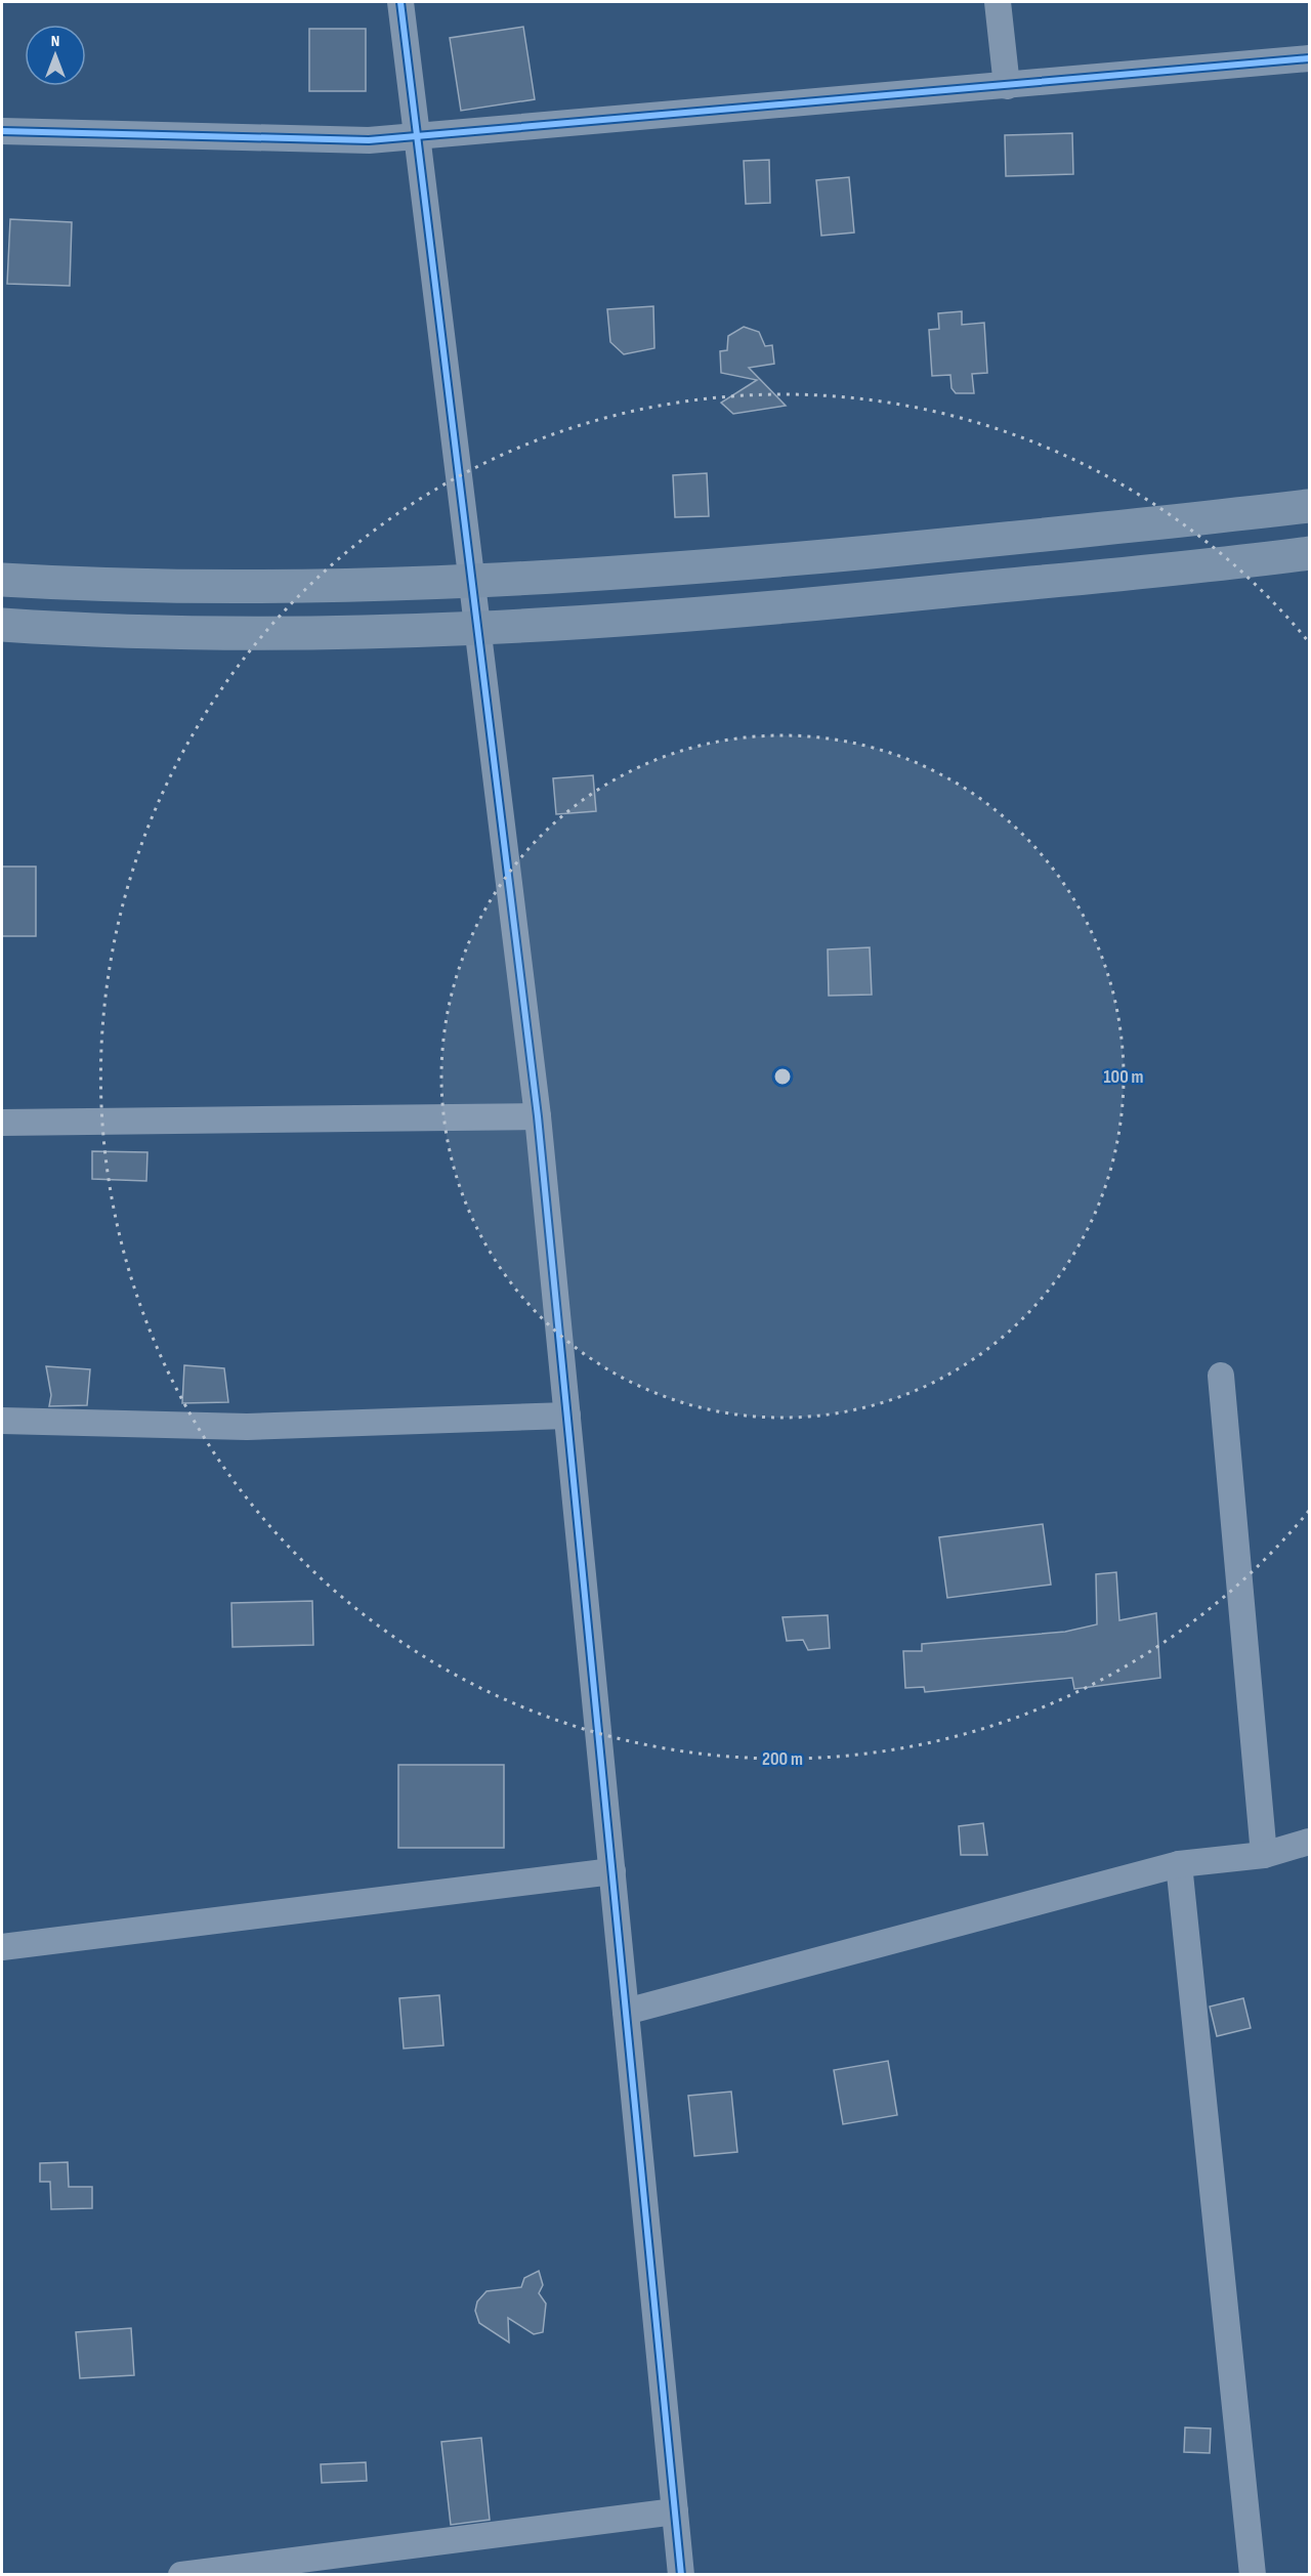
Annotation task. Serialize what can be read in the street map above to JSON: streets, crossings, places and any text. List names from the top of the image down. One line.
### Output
{"north":"top","rings":["100 m","200 m"]}
